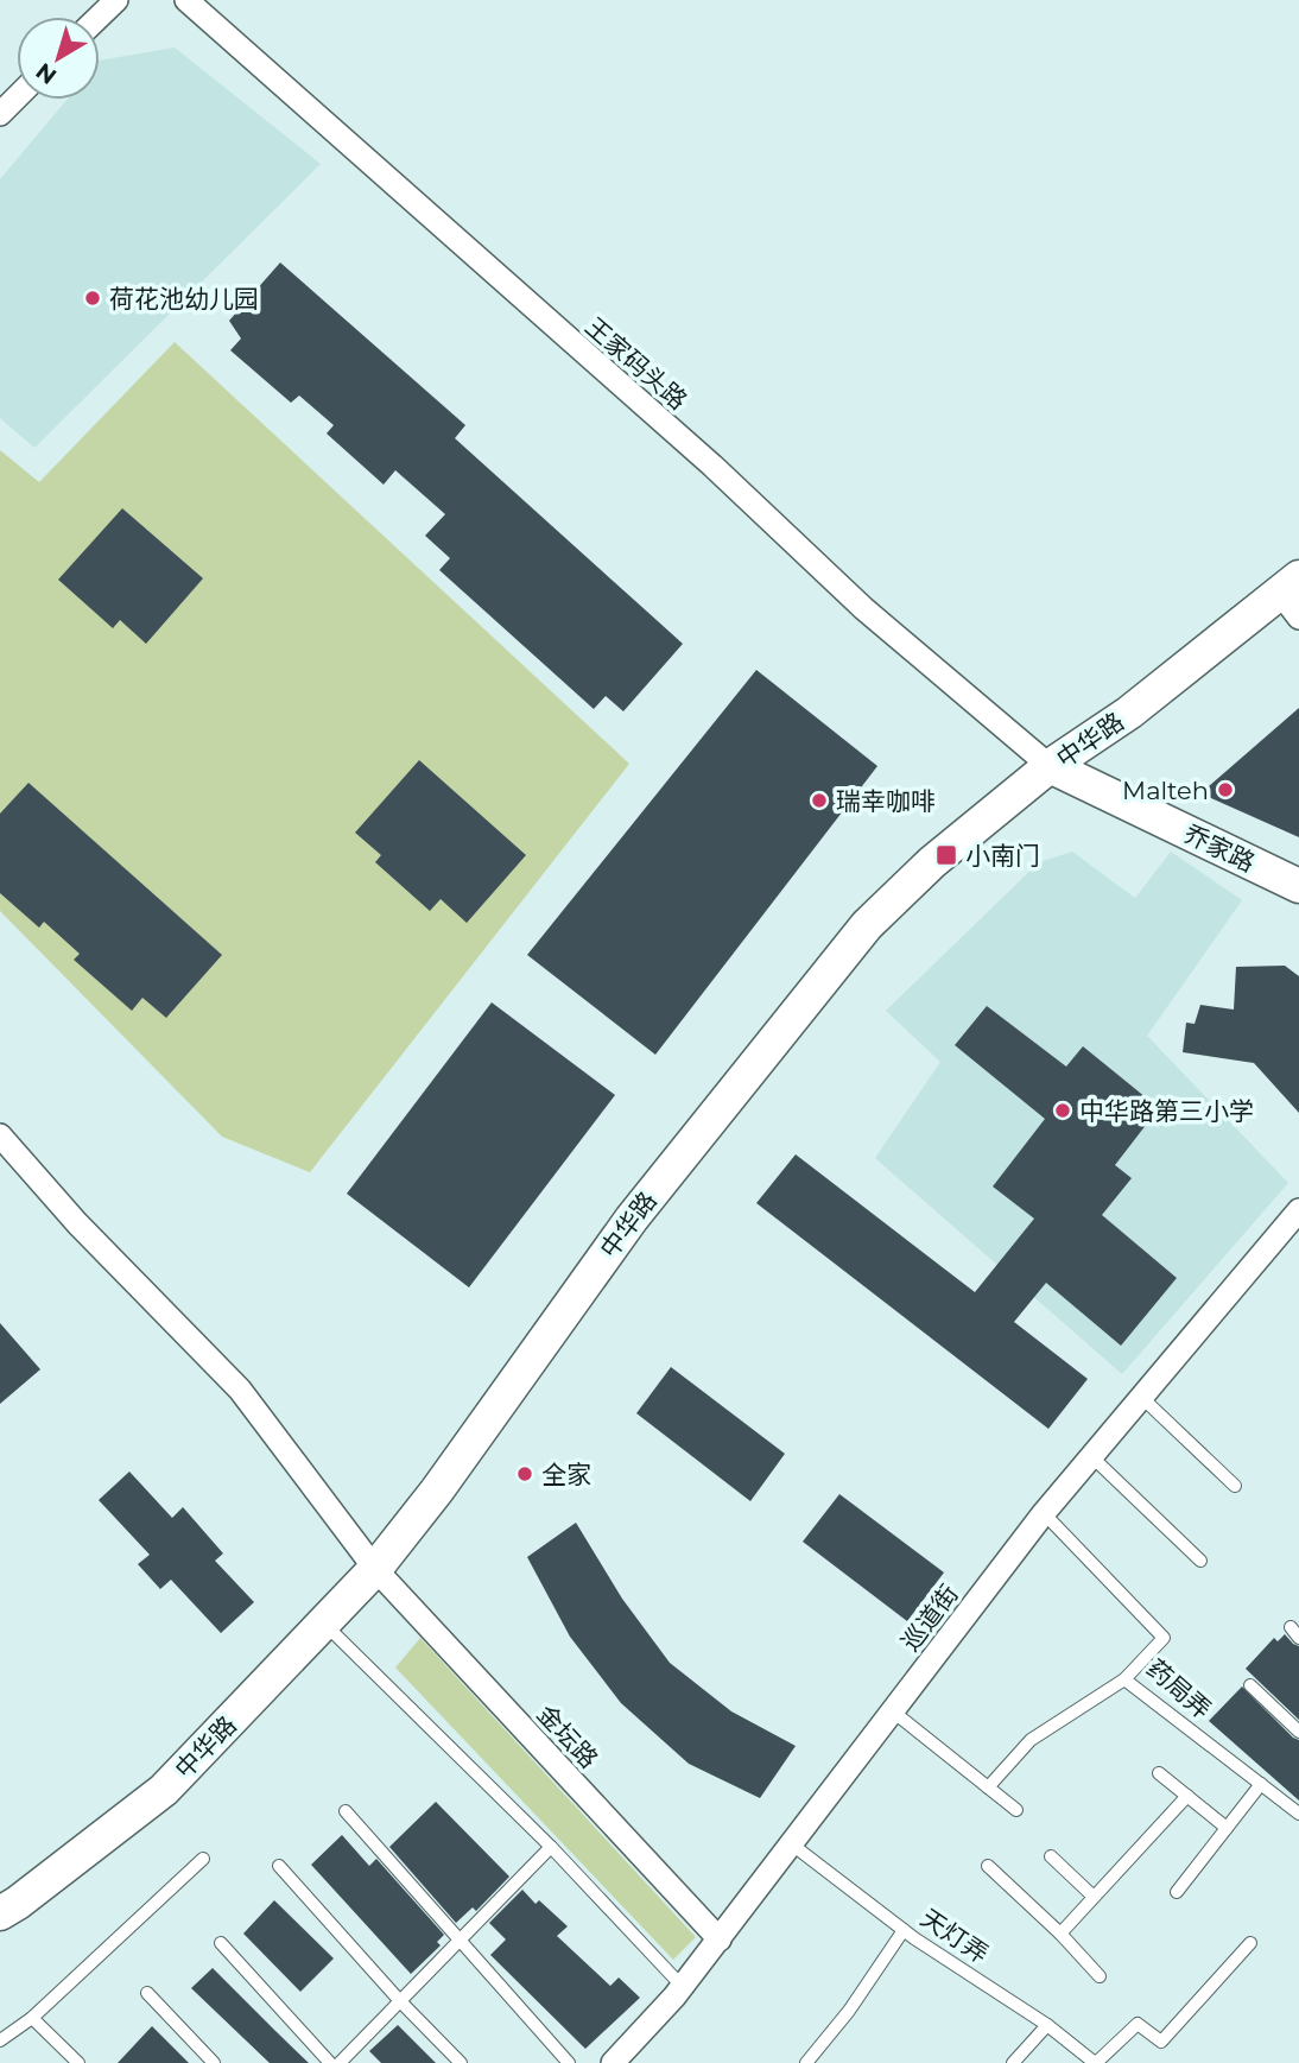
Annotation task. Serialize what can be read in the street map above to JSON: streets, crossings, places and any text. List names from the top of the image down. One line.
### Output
{"streets":{"street":["王家码头路","中华路","乔家路","巡道街","金坛路"],"lane":["药局弄","天灯弄"]},"crossings":[["王家码头路","中华路"],["王家码头路","乔家路"],["中华路","乔家路"],["中华路","金坛路"],["巡道街","药局弄"],["巡道街","金坛路"],["巡道街","天灯弄"]],"places":{"other":["荷花池幼儿园","Malteh","瑞幸咖啡","中华路第三小学","全家"],"transit":["小南门"]},"north":"bottom left"}
